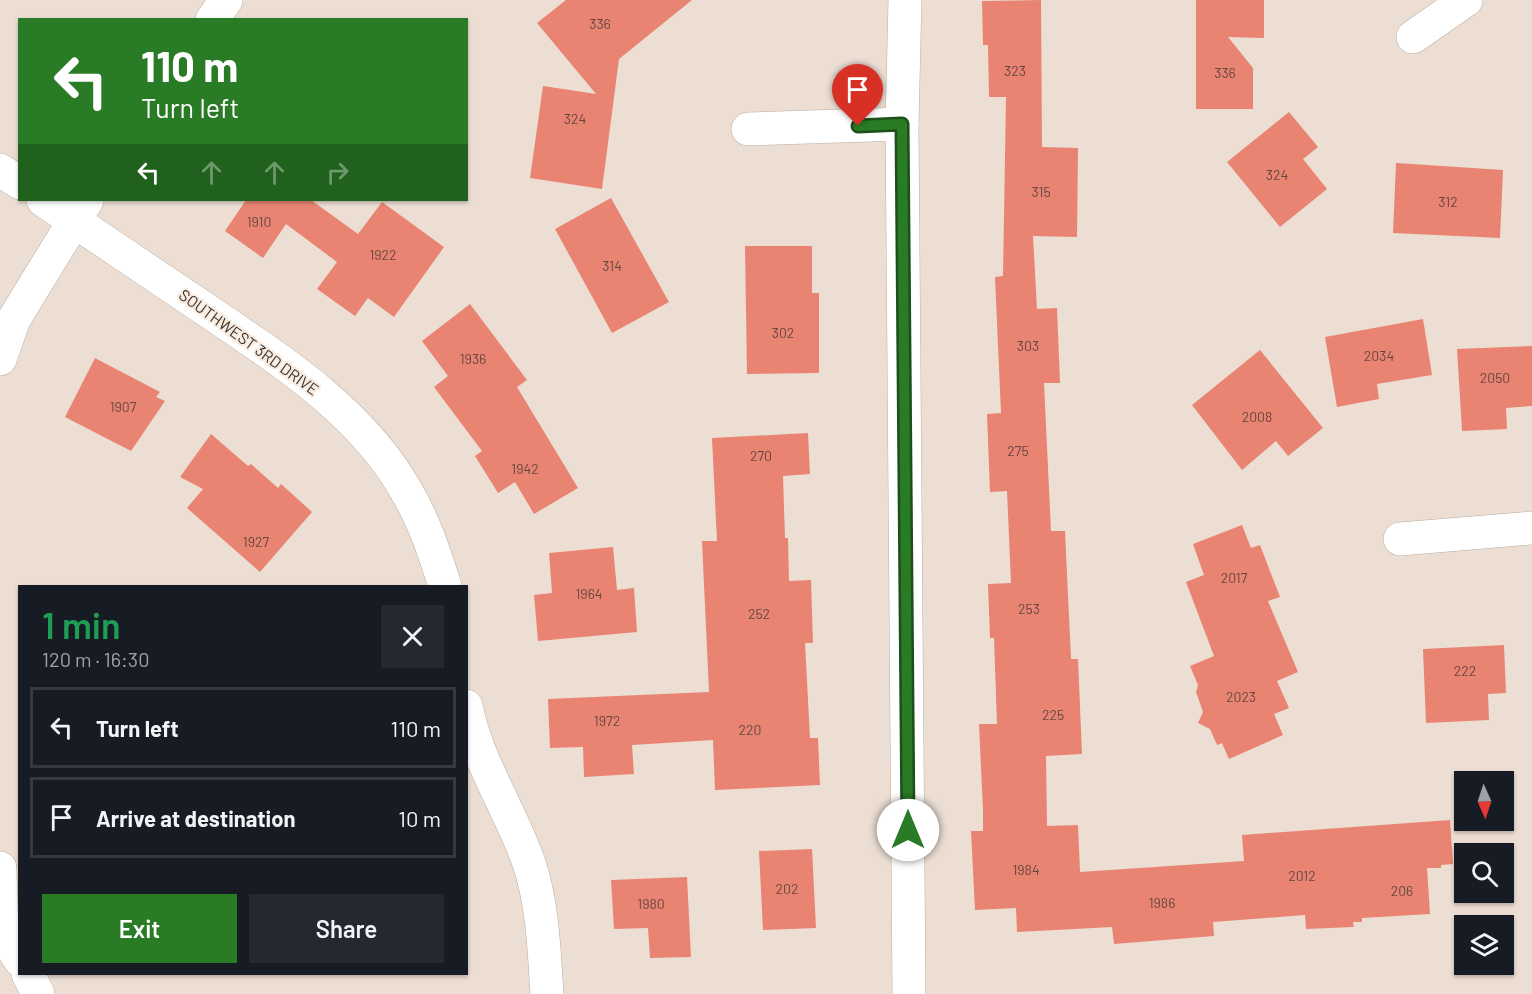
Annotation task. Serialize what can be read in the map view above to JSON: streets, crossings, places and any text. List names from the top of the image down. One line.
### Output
{"streets":{"street":["SOUTHWEST 3RD DRIVE"]},"house_numbers":["336","323","336","324","324","315","312","1910","1922","314","302","303","2034","1936","2050","1907","2008","275","270","1942","1927","2017","1964","253","252","222","2023","225","1972","220","1984","2012","202","206","1986","1980"],"north":"bottom","page":{"turn":["110 m","Turn left"],"heading":["1 min","120 m · 16:30"],"list":[{"name":"Turn left","value":"110 m"},{"name":"Arrive at destination","value":"10 m"}],"buttons":["Exit","Share"]}}
